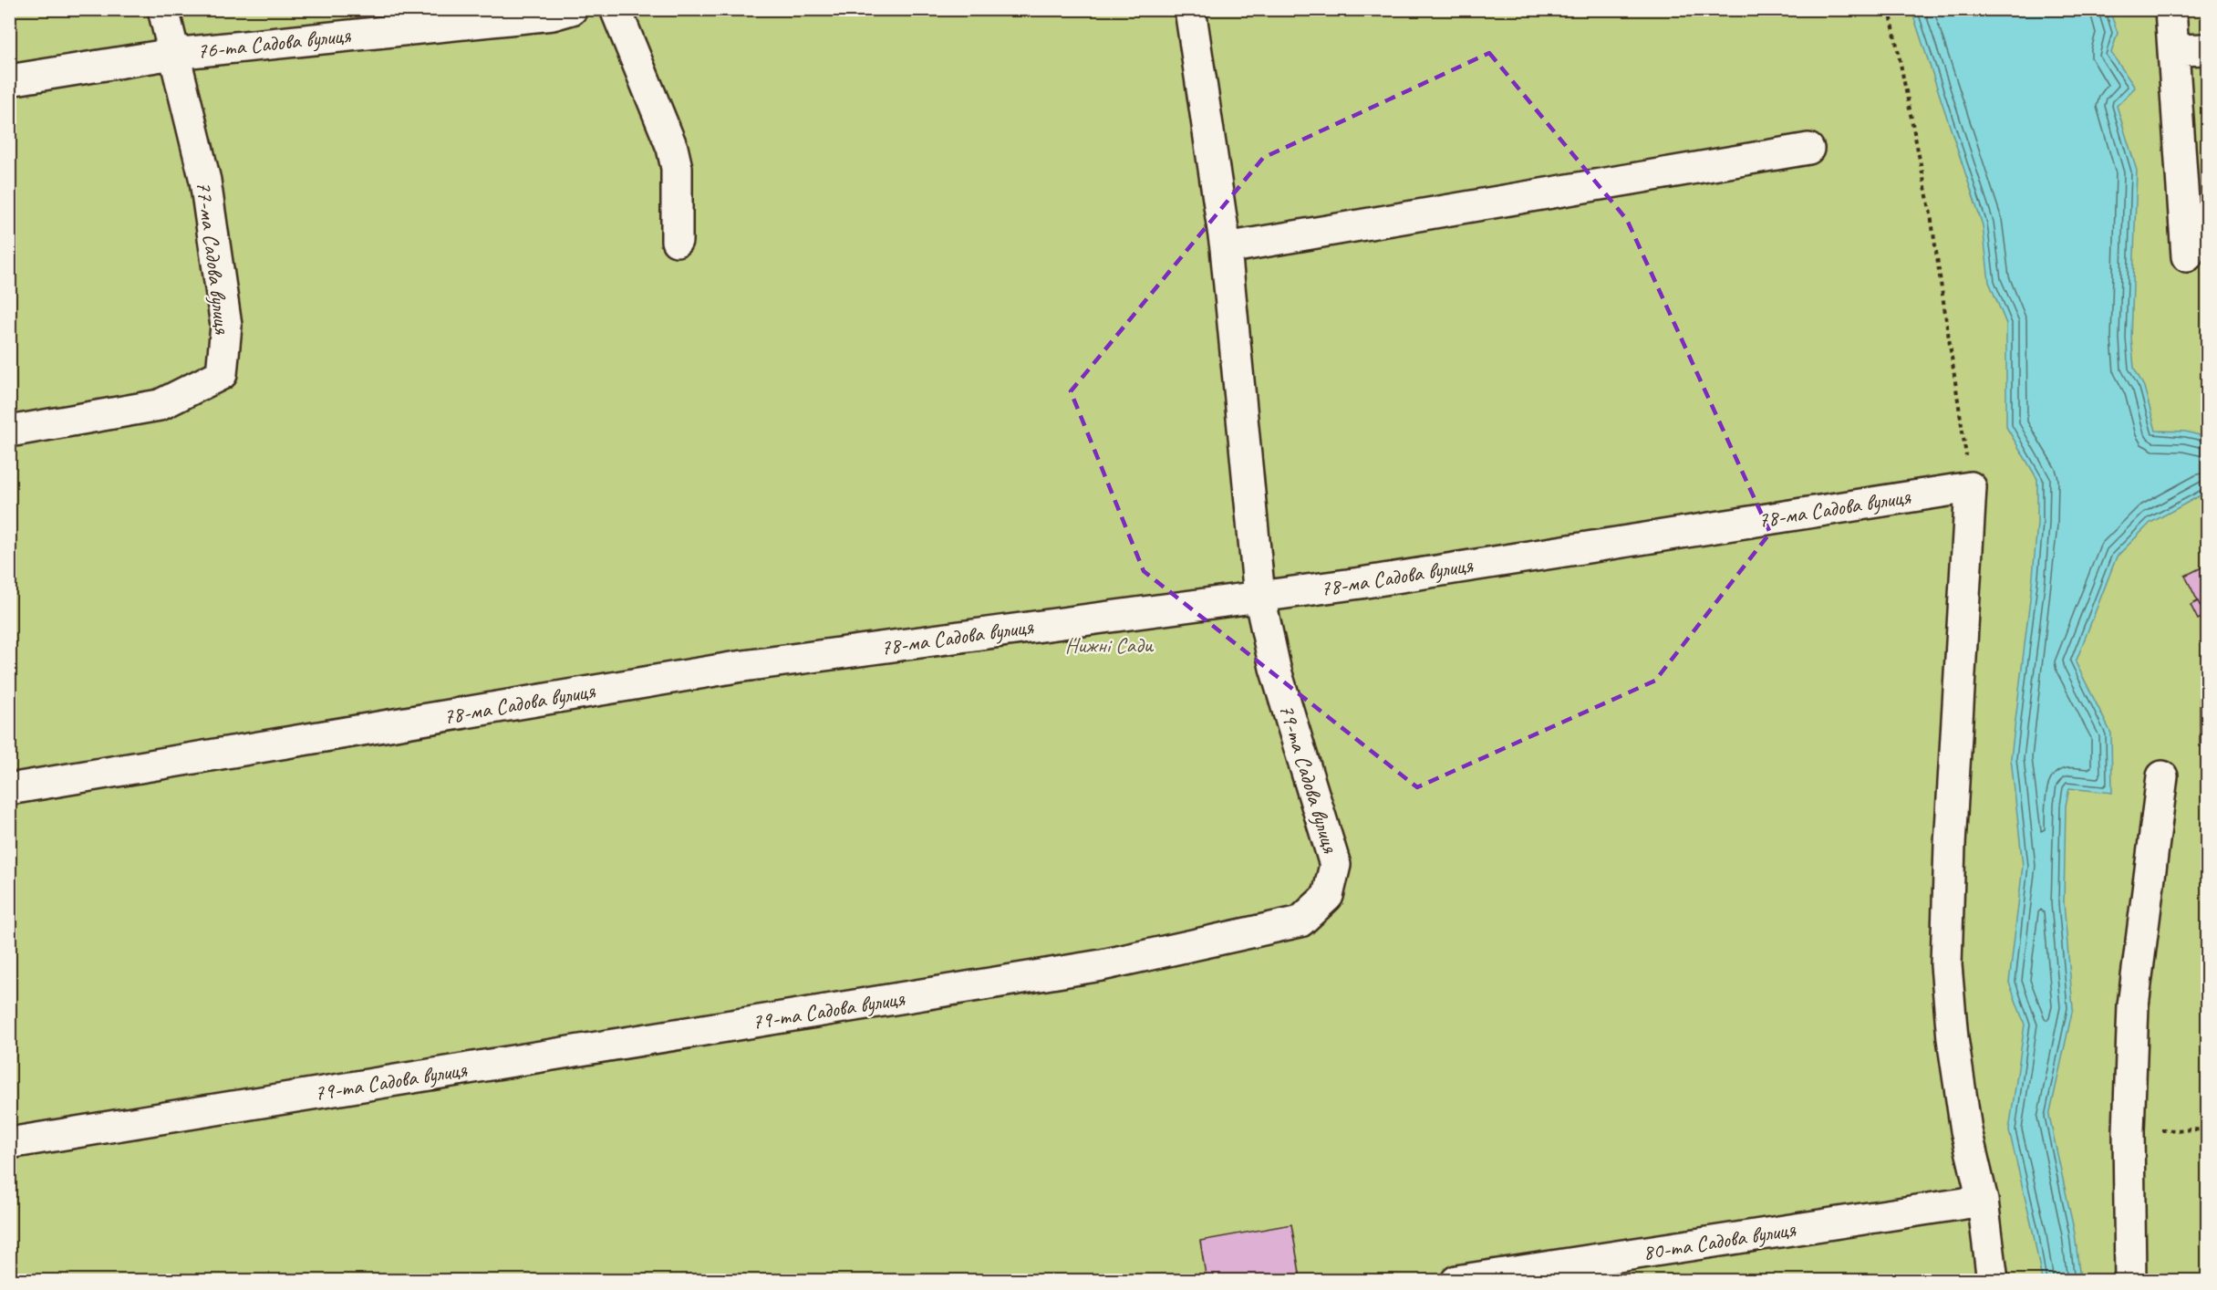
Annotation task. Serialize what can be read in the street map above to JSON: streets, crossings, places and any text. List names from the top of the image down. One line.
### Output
{"streets":{"street":["76-та Садова вулиця","77-ма Садова вулиця","78-ма Садова вулиця","79-та Садова вулиця","80-та Садова вулиця"]},"crossings":[["76-та Садова вулиця","77-ма Садова вулиця"],["78-ма Садова вулиця","79-та Садова вулиця"]],"parks":["Нижні Сади"]}
